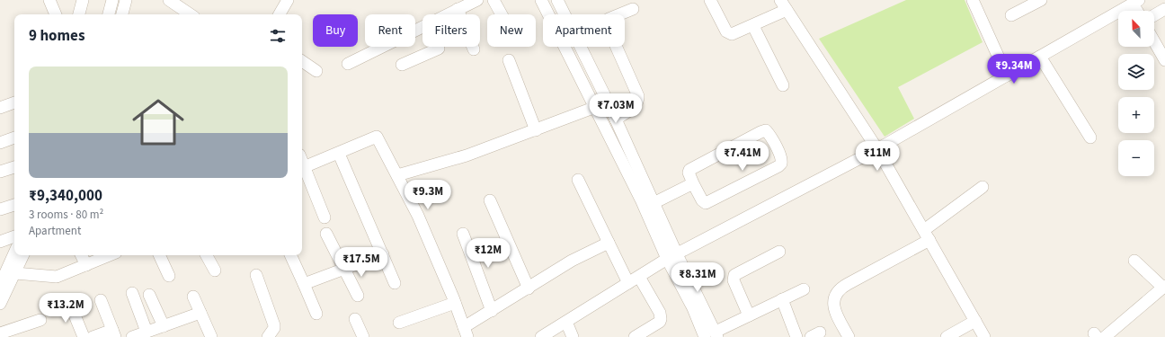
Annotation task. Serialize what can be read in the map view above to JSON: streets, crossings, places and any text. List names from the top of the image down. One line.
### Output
{"north":"top left","page":{"map_buttons":["+","−"],"chip":["Buy","Rent","Filters","New","Apartment"],"heading":"9 homes","price":["₹9.34M","₹7.03M","₹7.41M","₹11M","₹9.3M","₹12M","₹17.5M","₹8.31M","₹13.2M"],"list":[{"name":"₹9,340,000","note":"3 rooms · 80 m² · Apartment"}]}}
